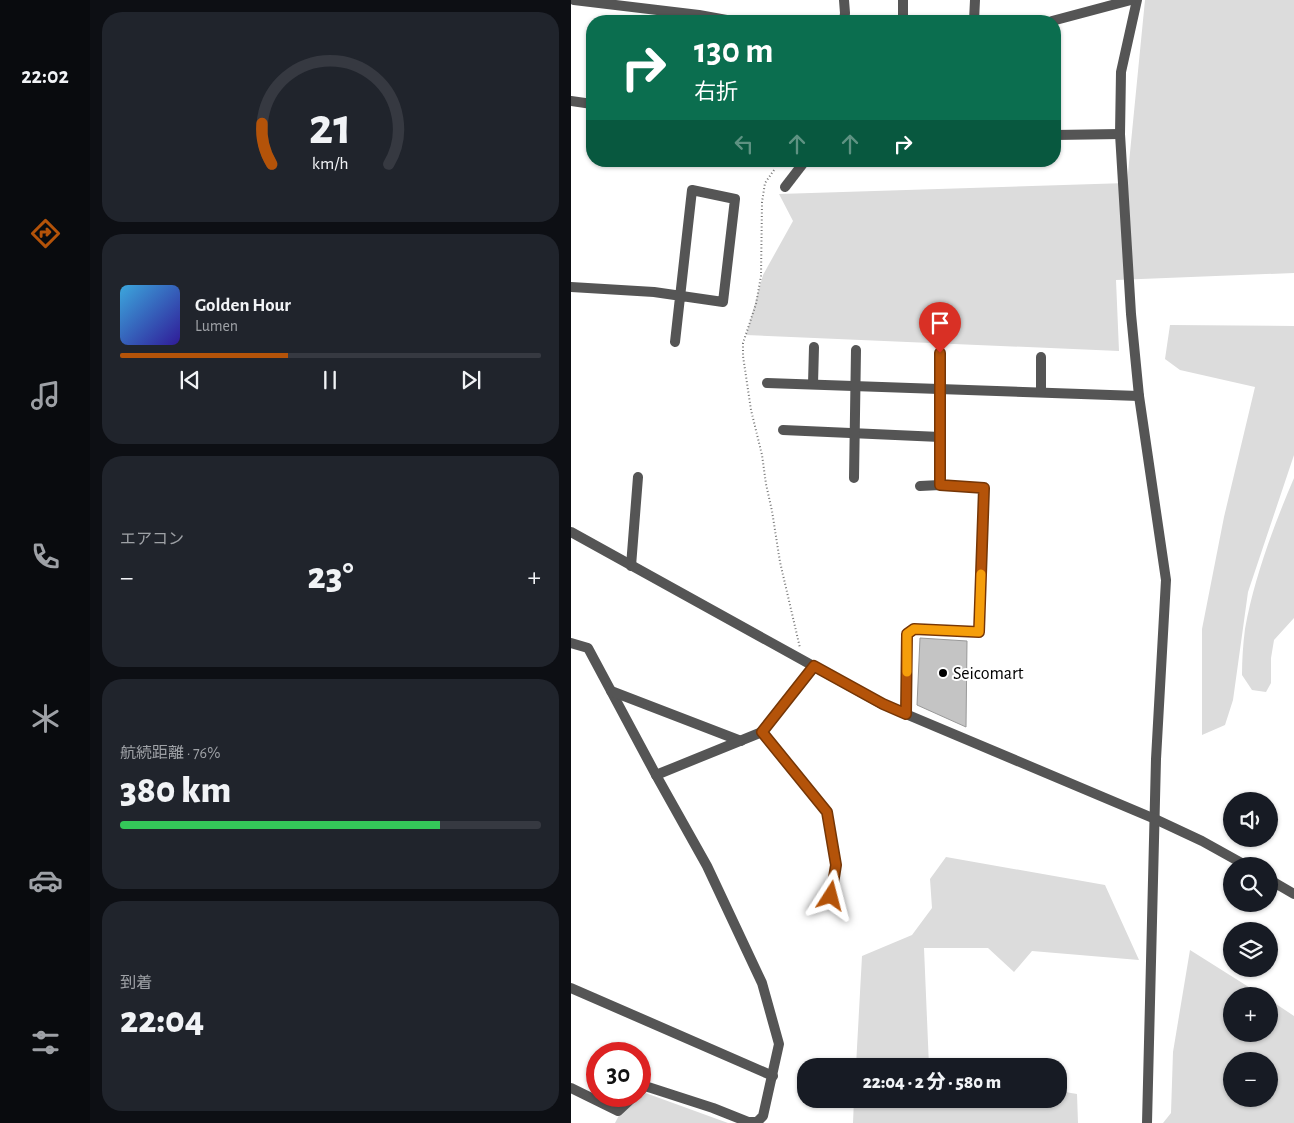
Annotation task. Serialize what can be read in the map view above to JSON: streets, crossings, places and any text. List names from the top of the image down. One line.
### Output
{"places":["Seicomart"],"page":{"tabs":"22:02","turn":["130 m","右折"],"song":["Golden Hour","Lumen"],"tile":["エアコン",["航続距離 · 76%","380 km"],["到着","22:04"]],"heat":["−","23°","+"],"map_buttons":["+","−"],"limit":"30","trip":"22:04 · 2 分 · 580 m","gauge":["21","km/h"]}}
